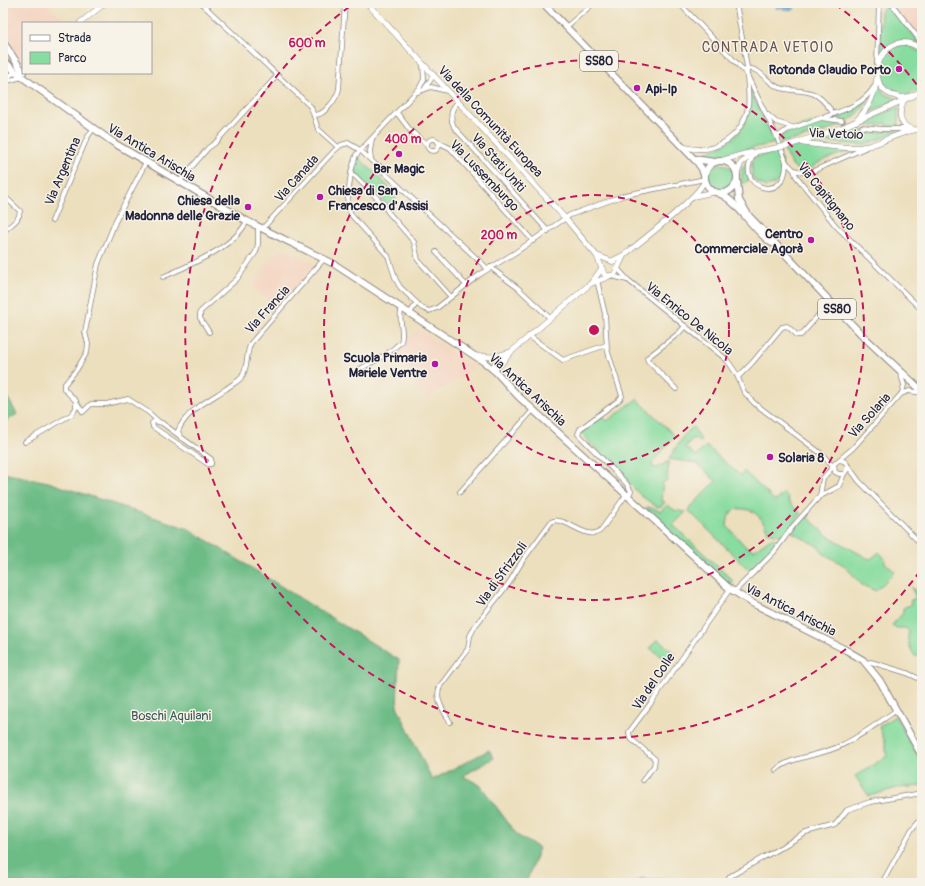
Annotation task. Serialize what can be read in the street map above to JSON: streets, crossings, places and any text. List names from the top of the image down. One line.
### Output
{"streets":{"main road":["SS80","Via Antica Arischia"],"street":["Via della Comunità Europea","Via Vetoio","Via Stati Uniti","Via Argentina","Via Lussemburgo","Via Canada","Via Capitignano","Via Francia","Via Enrico De Nicola","Via Solaria","Via di Sfrizzoli","Via del Colle"]},"crossings":[["SS80","Via Solaria"],["Via della Comunità Europea","Via Stati Uniti"],["Via della Comunità Europea","Via Enrico De Nicola"],["Via Antica Arischia","Via Argentina"],["Via Antica Arischia","Via Canada"],["Via Antica Arischia","Via Francia"],["Via Antica Arischia","Via di Sfrizzoli"],["Via Antica Arischia","Via del Colle"],["Via Enrico De Nicola","Via Solaria"]],"districts":["CONTRADA VETOIO"],"parks":["Boschi Aquilani"],"places":["Rotonda Claudio Porto","Api-Ip","Bar Magic","Chiesa di San Francesco d'Assisi","Chiesa della Madonna delle Grazie","Centro Commerciale Agorà","Scuola Primaria Mariele Ventre","Solaria 8"],"legend":["Strada","Parco"],"rings":["600 m","400 m","200 m"]}
